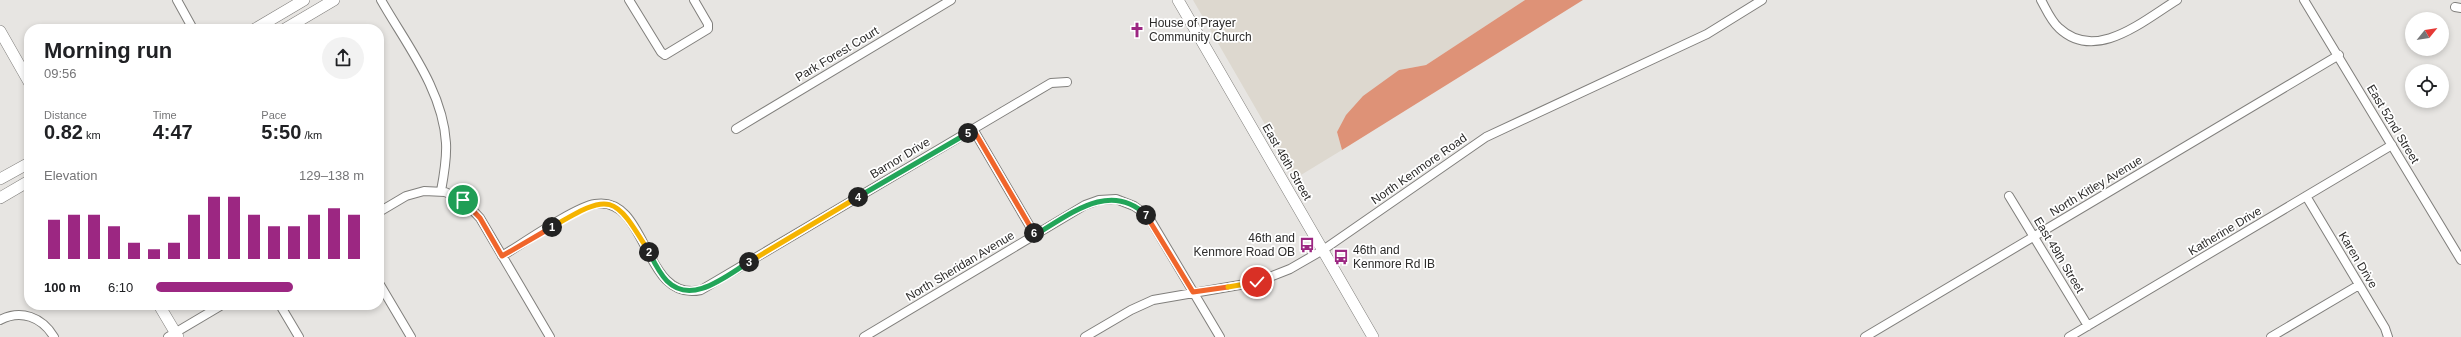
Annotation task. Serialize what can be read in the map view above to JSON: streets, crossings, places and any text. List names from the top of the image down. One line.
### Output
{"streets":{"main road":["East 46th Street"],"street":["Park Forest Court","East 52nd Street","Barnor Drive","North Kenmore Road","North Kitley Avenue","Katherine Drive","East 49th Street","Karen Drive","North Sheridan Avenue"]},"crossings":[["East 52nd Street","North Kitley Avenue"],["East 52nd Street","Katherine Drive"],["East 46th Street","North Kenmore Road"],["North Kenmore Road","North Sheridan Avenue"],["North Kitley Avenue","East 49th Street"],["Katherine Drive","East 49th Street"],["Katherine Drive","Karen Drive"]],"places":{"church":["House of Prayer Community Church"],"bus stop":["46th and Kenmore Road OB","46th and Kenmore Rd IB"]},"north":"top right","page":{"heading":["Morning run","09:56"],"stats":[["Distance","0.82 km"],["Time","4:47"],["Pace","5:50 /km"]],"pins":["5","4","7","1","6","2","3"],"chart":["Elevation","129–138 m"],"list":[{"name":"100 m","note":"6:10"}]}}
